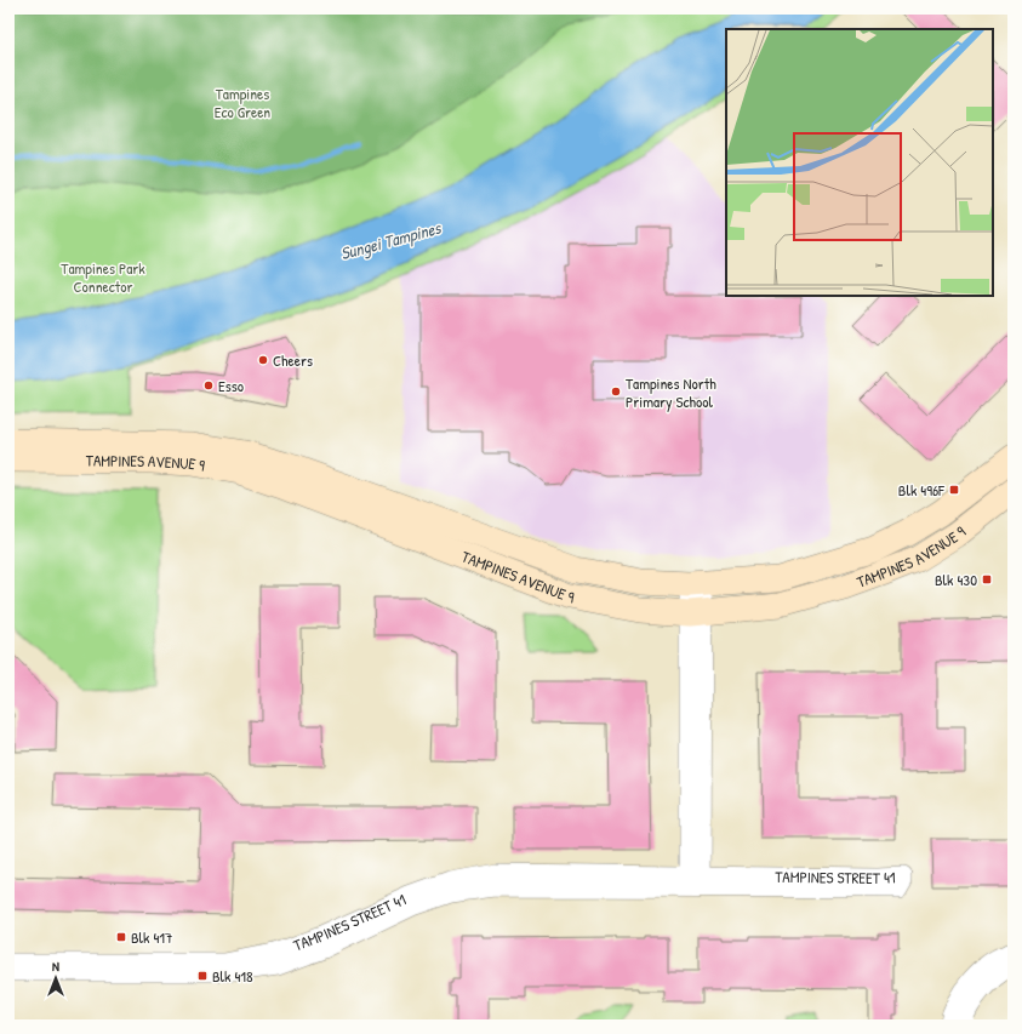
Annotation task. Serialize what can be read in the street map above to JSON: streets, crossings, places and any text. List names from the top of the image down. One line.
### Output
{"streets":{"main road":["TAMPINES AVENUE 9"],"street":["TAMPINES STREET 41"]},"water":["Sungei Tampines"],"parks":["Tampines Eco Green","Tampines Park Connector"],"places":{"other":["Cheers","Esso","Tampines North Primary School"],"transit":["Blk 496F","Blk 430","Blk 417","Blk 418"]},"north":"top"}
